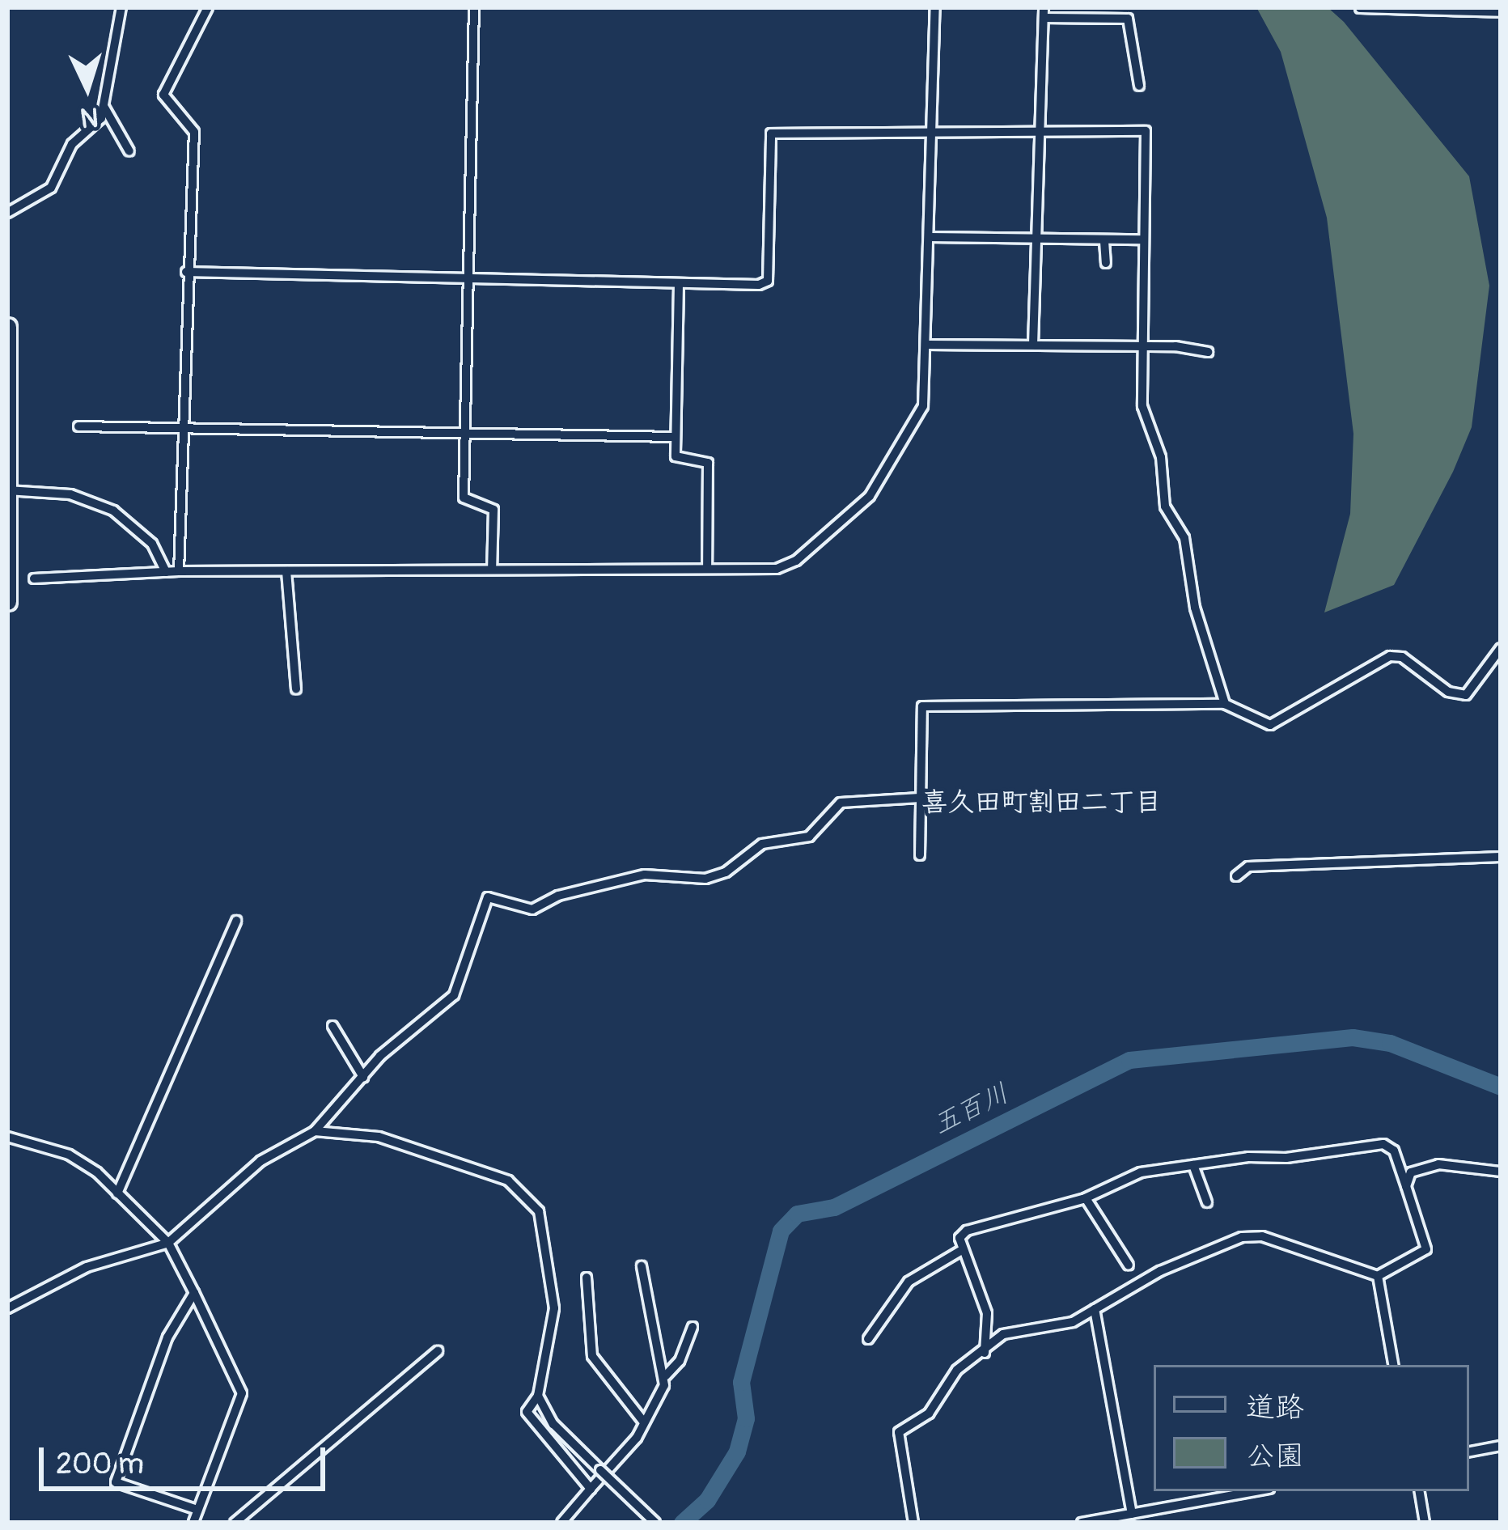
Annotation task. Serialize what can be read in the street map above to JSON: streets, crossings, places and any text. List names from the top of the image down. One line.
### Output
{"districts":["喜久田町割田二丁目"],"water":["五百川"],"legend":["道路","公園"],"scale_bar":"200 m","north":"bottom"}
